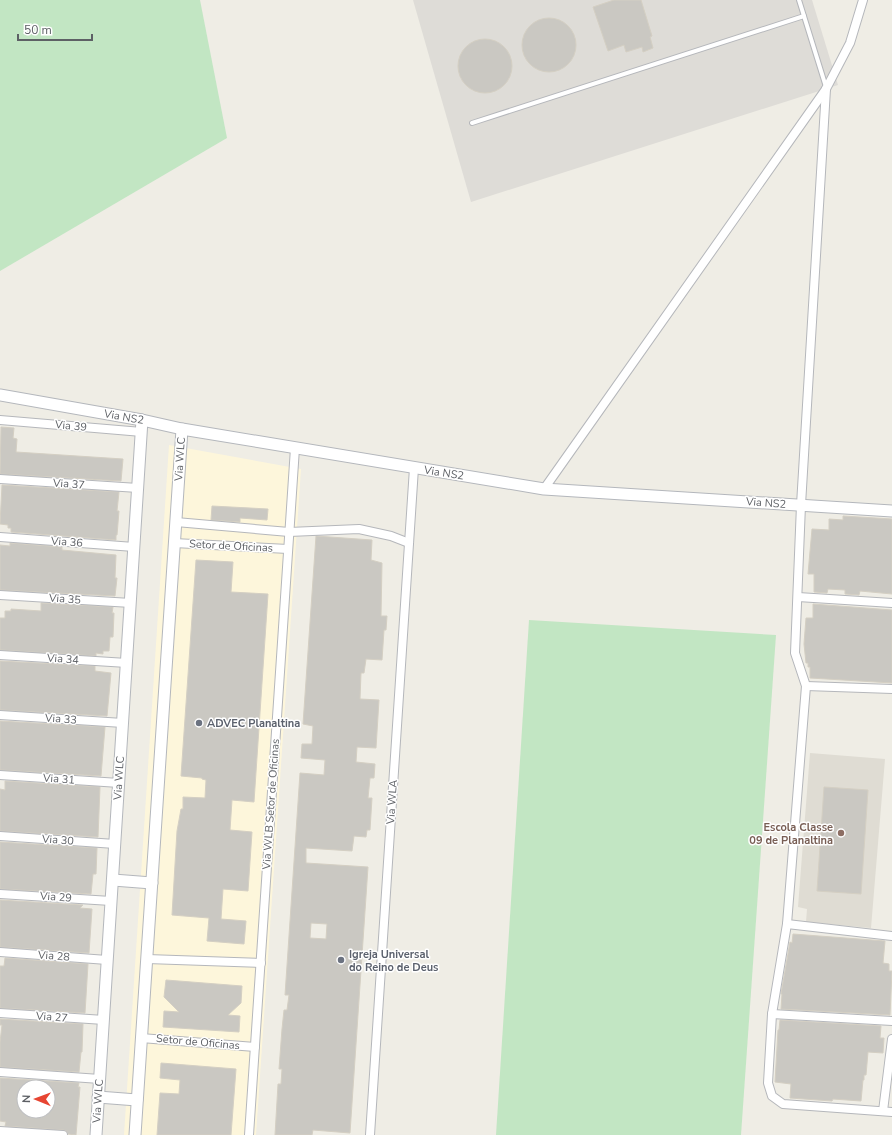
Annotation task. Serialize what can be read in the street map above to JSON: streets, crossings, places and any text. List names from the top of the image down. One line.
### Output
{"streets":{"street":["Via NS2","Via 39","Via WLC","Via 37","Via 36","Setor de Oficinas","Via 35","Via 34","Via 33","Via 31","Via WLA","Via WLB Setor de Oficinas","Via 30","Via 29","Via 28","Via 27"]},"crossings":[["Via NS2","Via WLC"],["Via NS2","Via WLA"],["Via NS2","Via WLB Setor de Oficinas"],["Via 39","Via WLC"],["Via WLC","Via 37"],["Via WLC","Via 36"],["Via WLC","Setor de Oficinas"],["Via WLC","Via 35"],["Via WLC","Via 34"],["Via WLC","Via 33"],["Via WLC","Via 31"],["Via WLC","Via 30"],["Via WLC","Via 29"],["Via WLC","Via 28"],["Via WLC","Via 27"],["Setor de Oficinas","Via WLB Setor de Oficinas"]],"places":["ADVEC Planaltina","Escola Classe 09 de Planaltina","Igreja Universal do Reino de Deus"],"scale_bar":"50 m","north":"left"}
